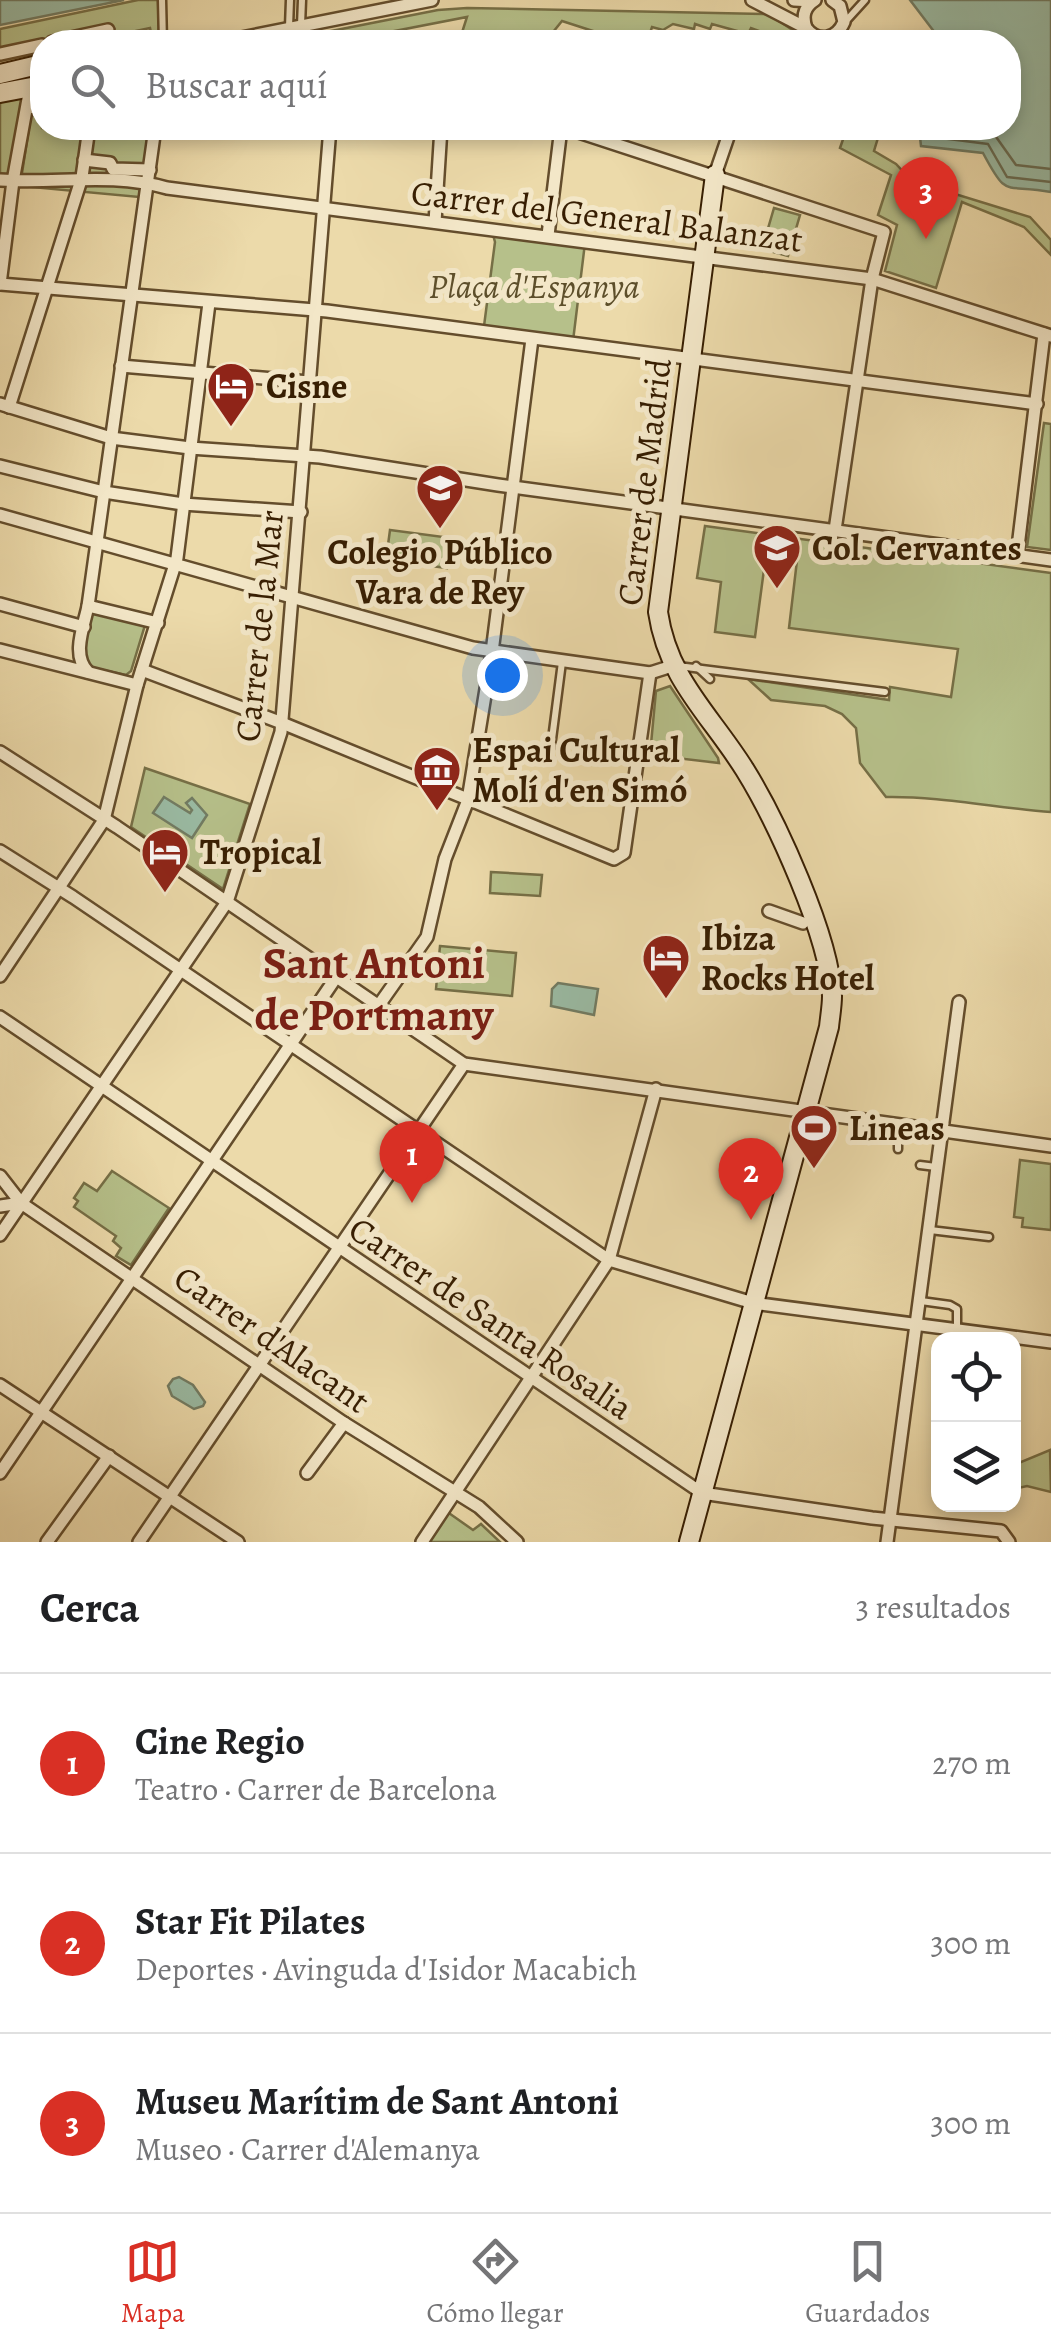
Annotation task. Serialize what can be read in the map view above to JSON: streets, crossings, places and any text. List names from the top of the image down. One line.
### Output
{"streets":{"street":["Carrer del General Balanzat","Carrer de Madrid","Carrer de la Mar","Carrer de Santa Rosalia","Carrer d'Alacant"]},"crossings":[["Carrer del General Balanzat","Carrer de Madrid"],["Carrer del General Balanzat","Carrer de la Mar"],["Carrer de la Mar","Carrer de Santa Rosalia"],["Carrer de la Mar","Carrer d'Alacant"]],"districts":["Sant Antoni de Portmany"],"parks":["Plaça d'Espanya"],"places":{"hotel":["Cisne","Tropical","Ibiza Rocks Hotel"],"school or university":["Colegio Público Vara de Rey","Col. Cervantes"],"museum":["Espai Cultural Molí d'en Simó"],"sports":["Lineas"]},"page":{"search":"Buscar aquí","pins":["3","1","2"],"heading":["Cerca","3 resultados"],"list":[{"mark":"1","name":"Cine Regio","note":"Teatro · Carrer de Barcelona","value":"270 m"},{"mark":"2","name":"Star Fit Pilates","note":"Deportes · Avinguda d'Isidor Macabich","value":"300 m"},{"mark":"3","name":"Museu Marítim de Sant Antoni","note":"Museo · Carrer d'Alemanya","value":"300 m"}],"nav":["Mapa","Cómo llegar","Guardados"]}}
